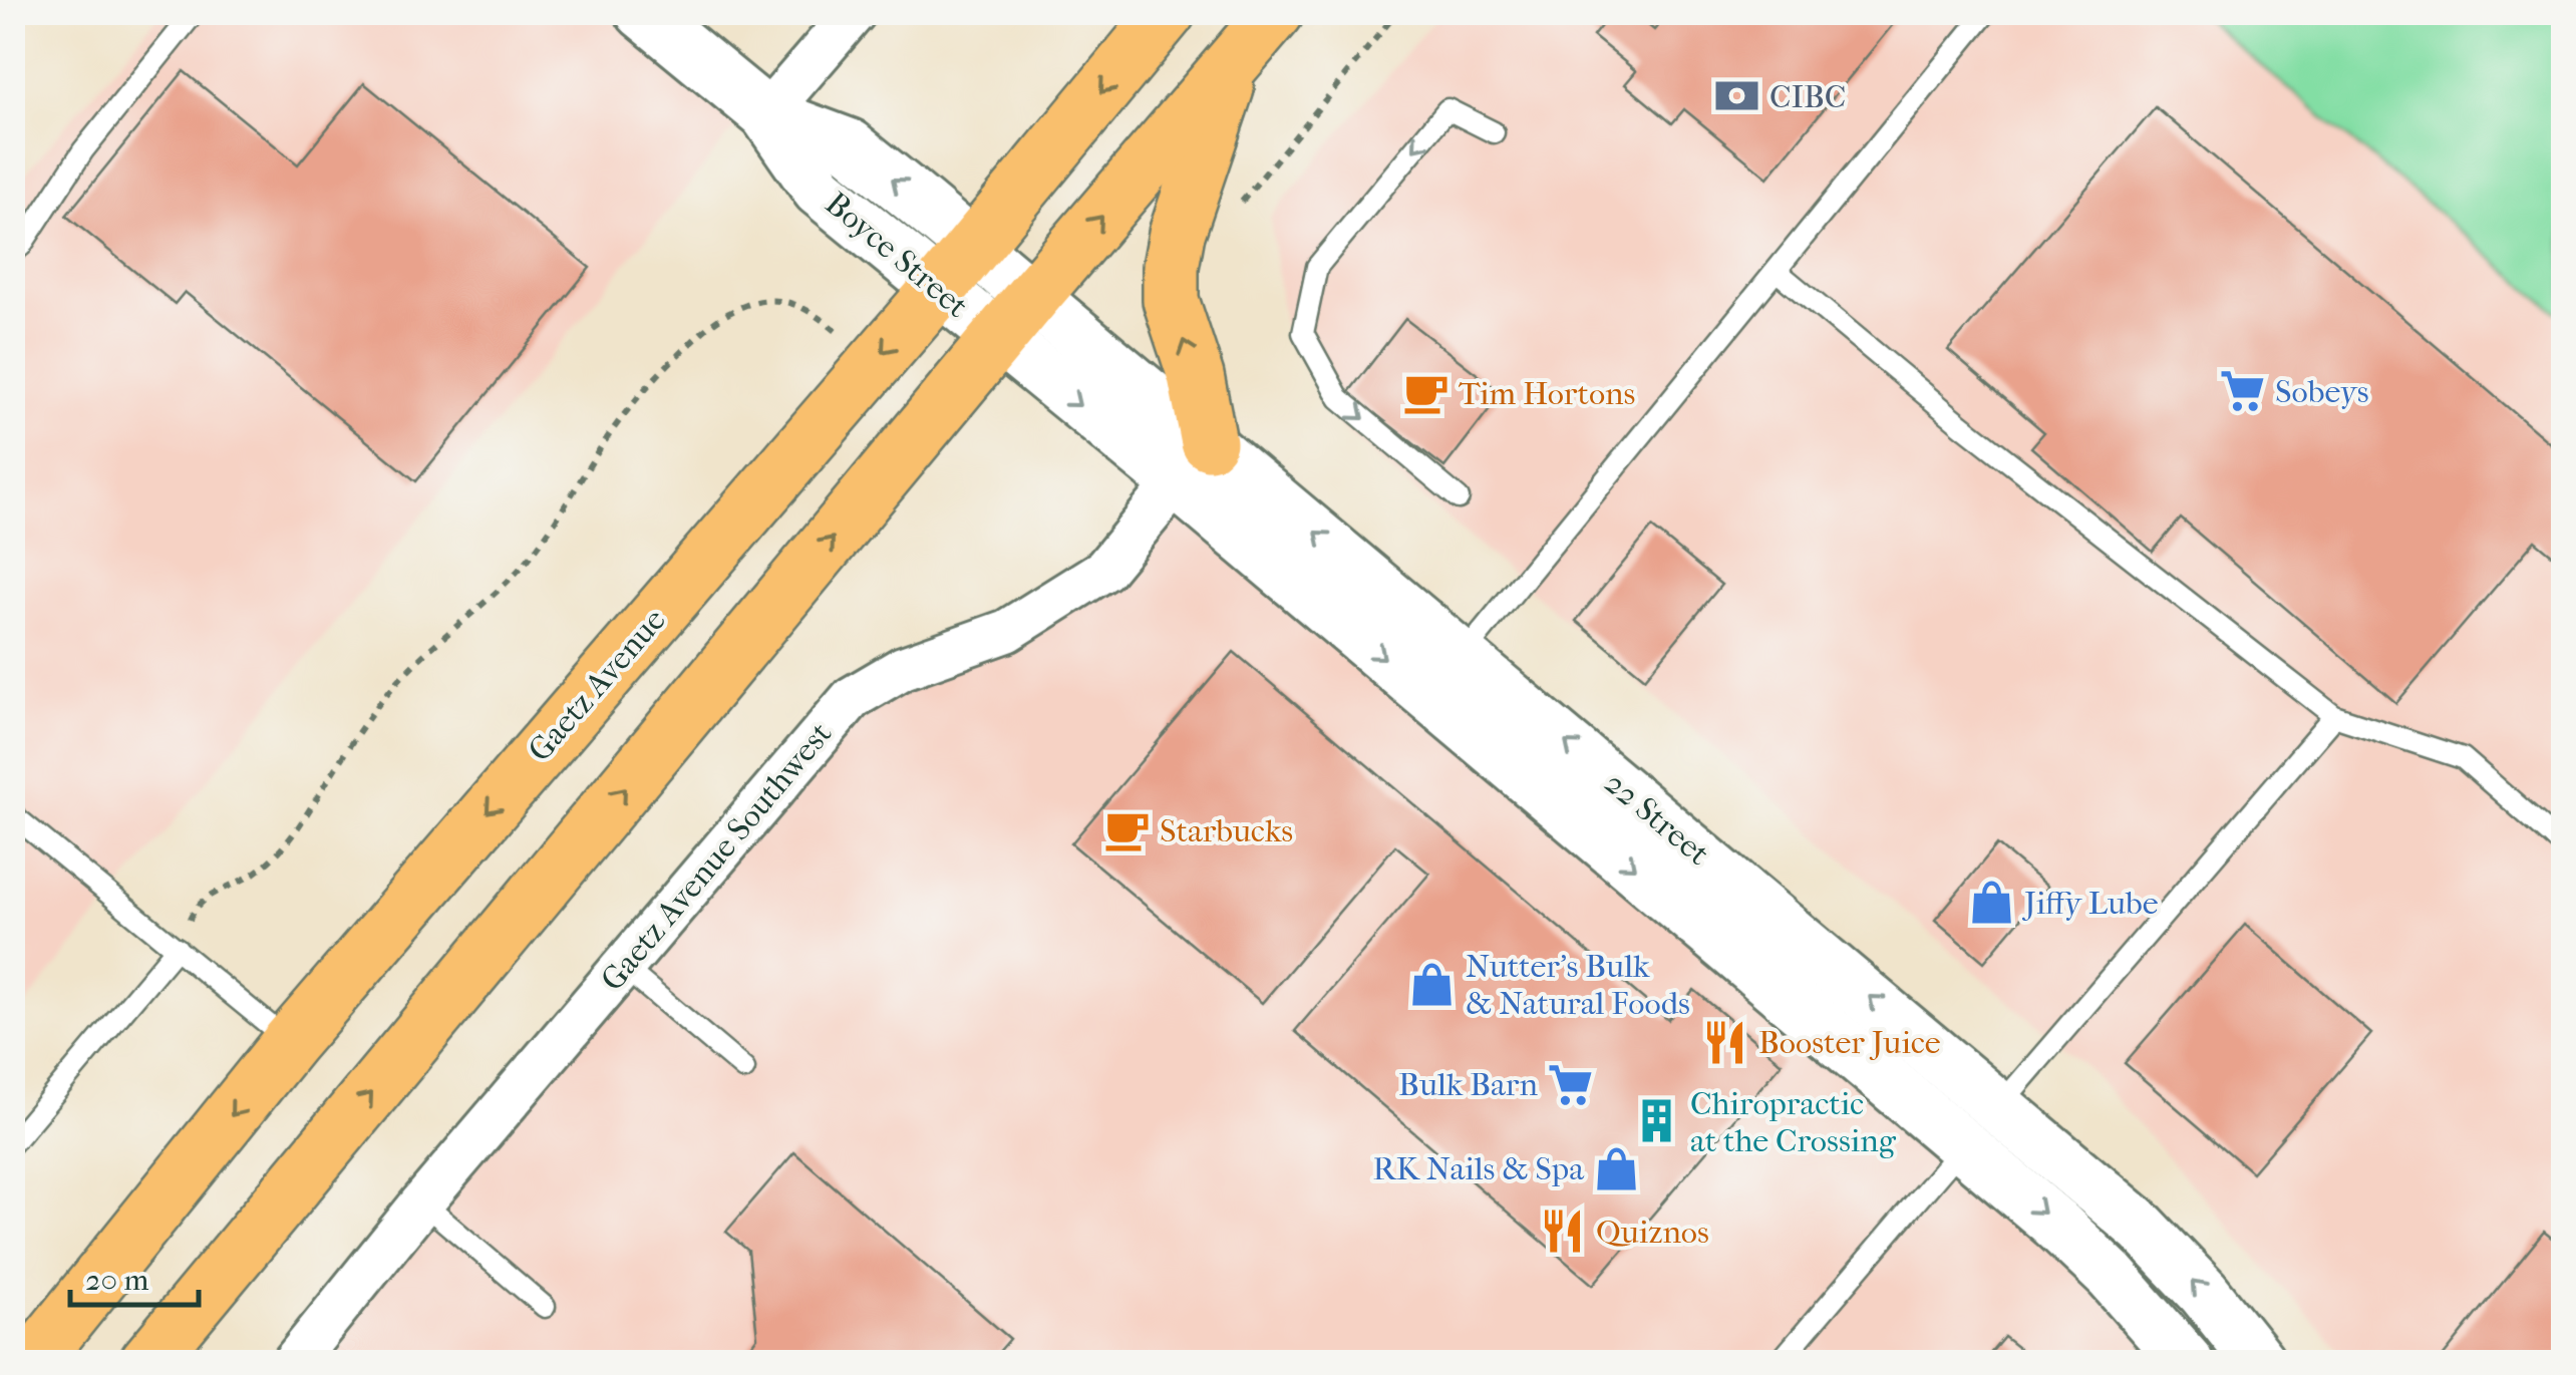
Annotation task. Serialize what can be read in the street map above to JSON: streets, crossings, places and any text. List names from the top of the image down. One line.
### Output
{"streets":{"main road":["Gaetz Avenue"],"street":["Boyce Street","22 Street","Gaetz Avenue Southwest"]},"crossings":[["Boyce Street","Gaetz Avenue"],["Boyce Street","22 Street"],["22 Street","Gaetz Avenue Southwest"]],"places":{"bank":["CIBC"],"supermarket":["Sobeys","Bulk Barn"],"cafe":["Tim Hortons","Starbucks"],"shop":["Jiffy Lube","Nutter's Bulk & Natural Foods","RK Nails & Spa"],"restaurant":["Booster Juice","Quiznos"],"building":["Chiropractic at the Crossing"]},"scale_bar":"20 m"}
